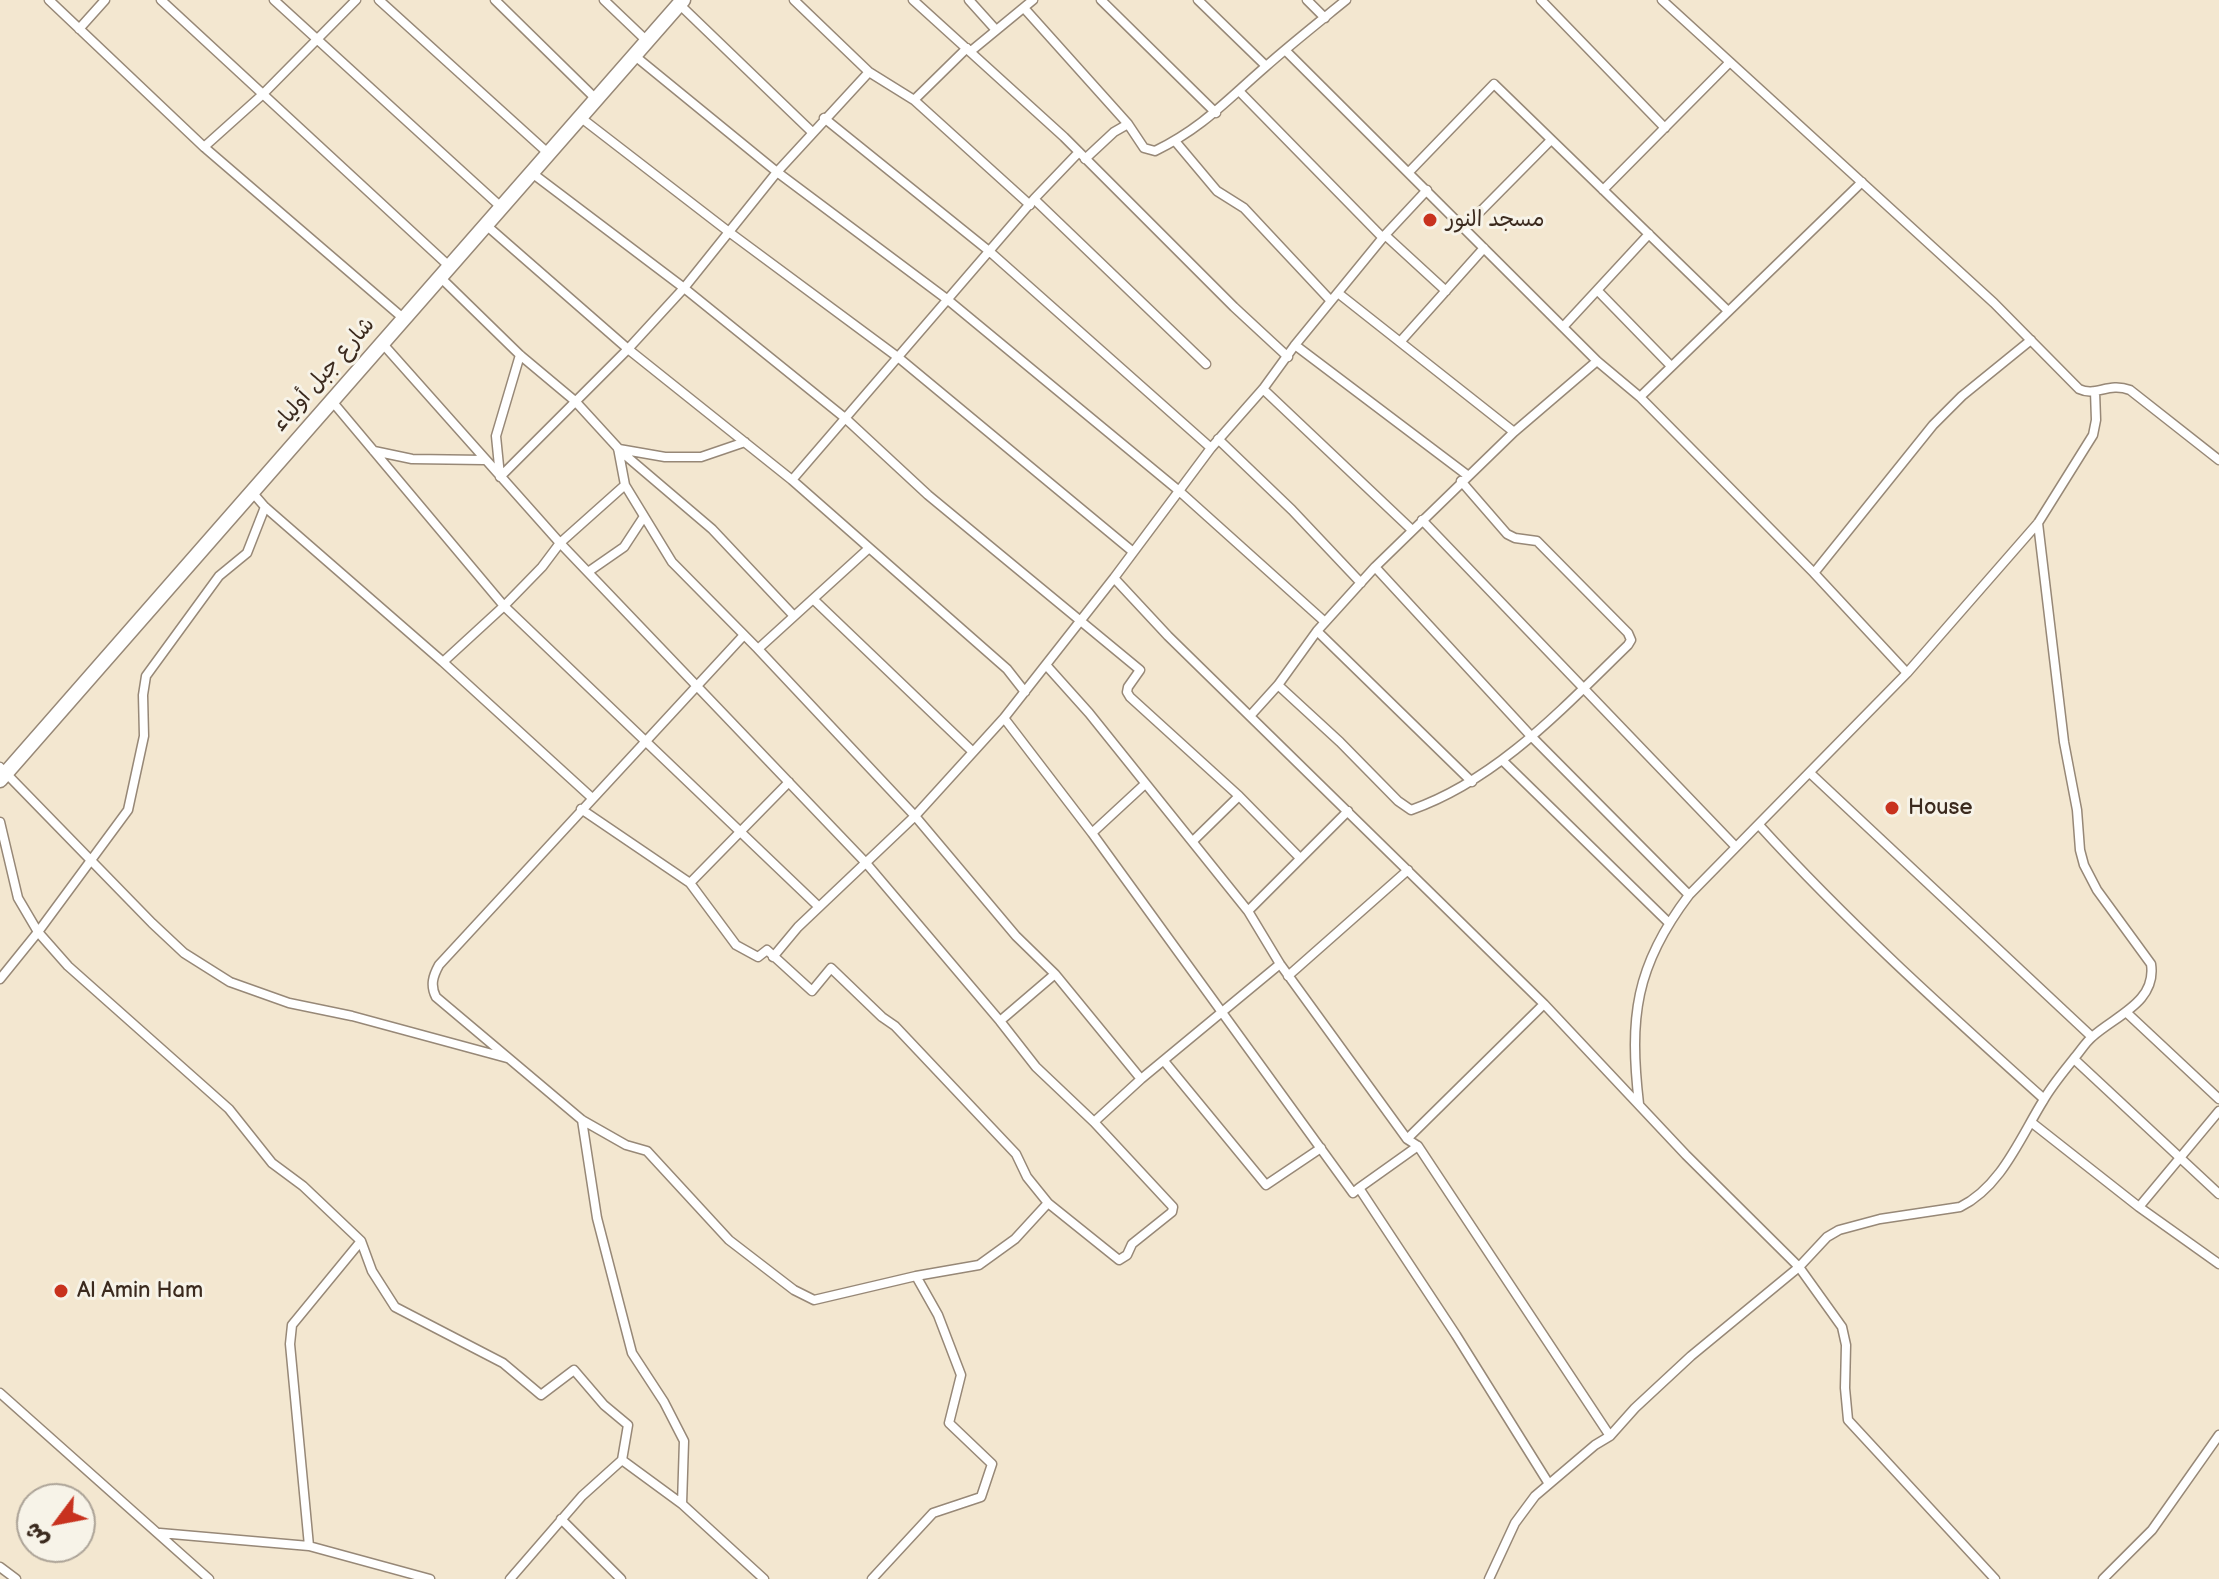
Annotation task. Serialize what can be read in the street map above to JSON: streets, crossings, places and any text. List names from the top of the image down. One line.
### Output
{"streets":{"highway":["شارع جبل أولياء"]},"places":["مسجد النور","House","Al Amin Ham"],"north":"bottom left"}
